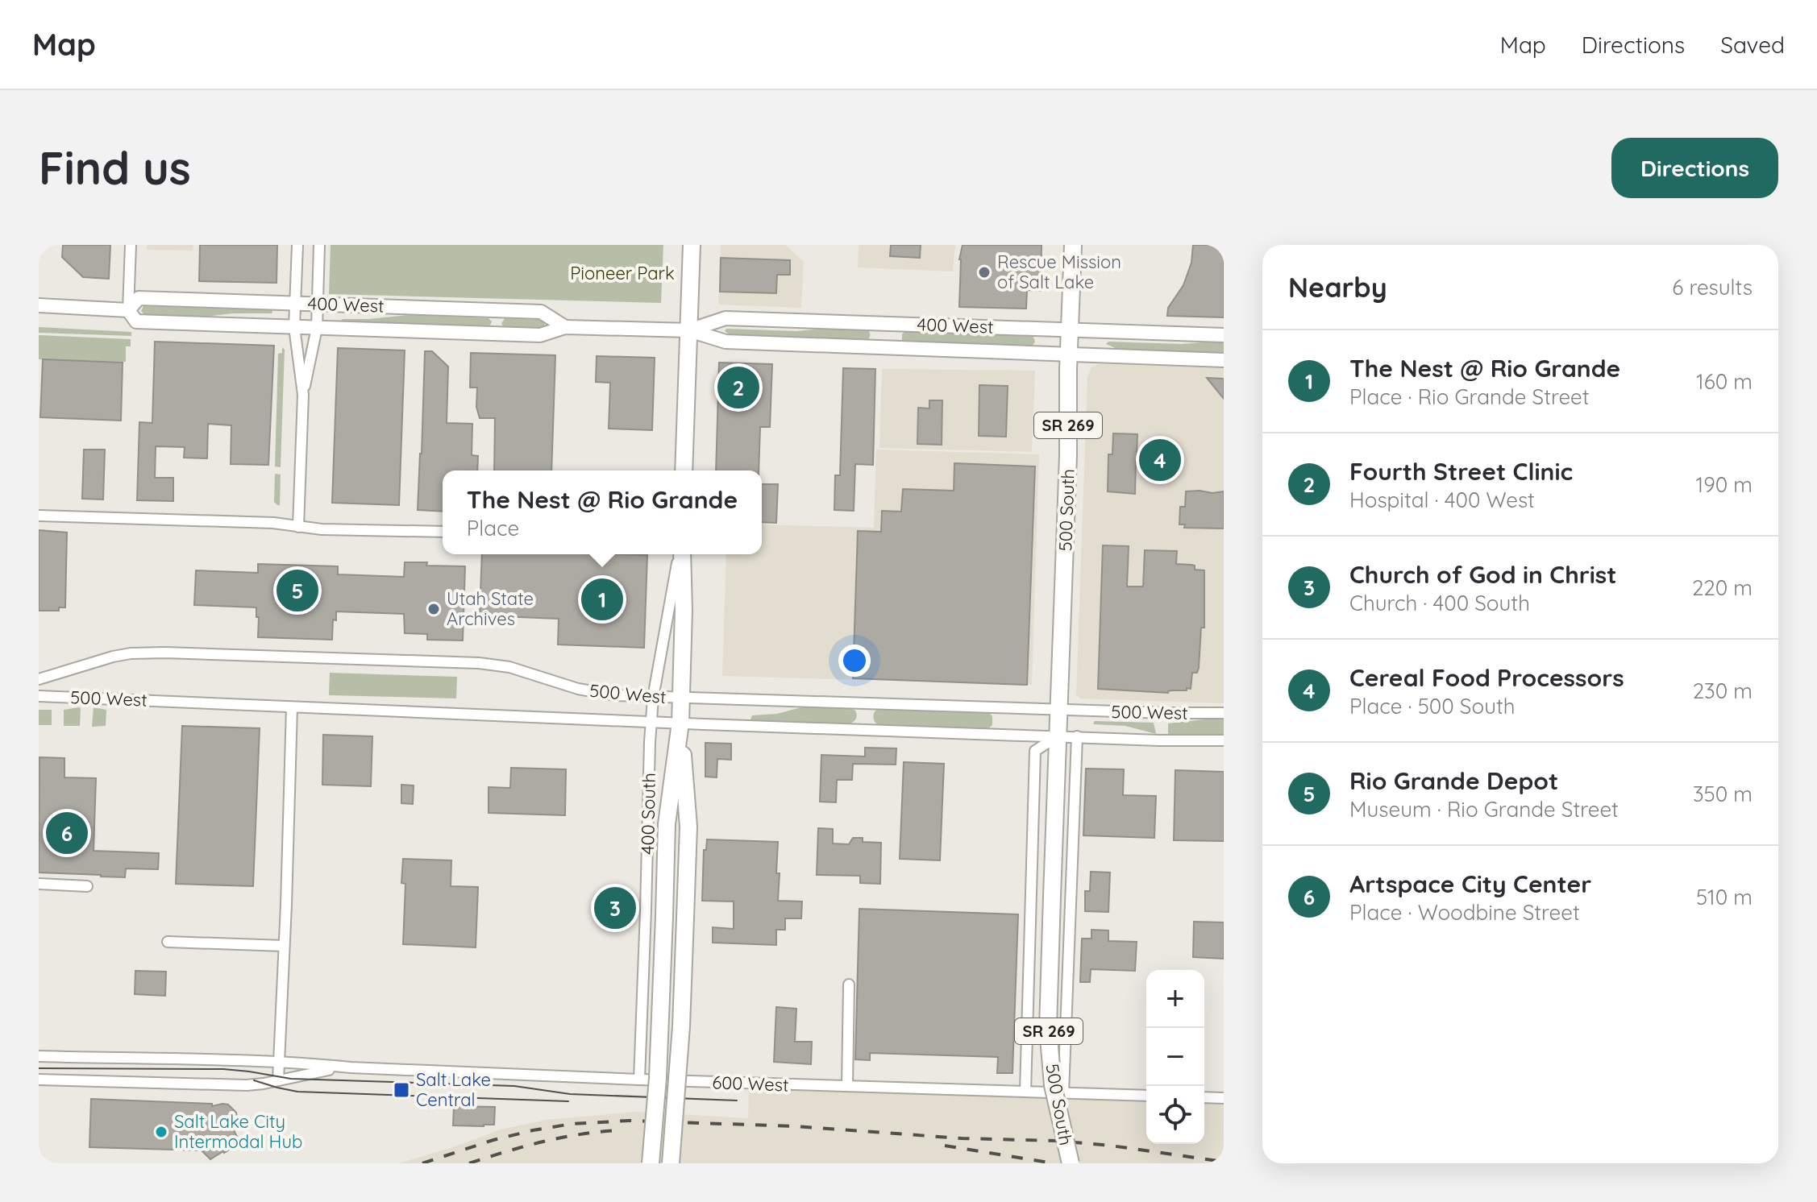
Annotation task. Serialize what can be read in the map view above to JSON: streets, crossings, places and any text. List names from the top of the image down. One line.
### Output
{"streets":{"main road":["SR 269","500 South","400 South"],"street":["400 West","500 West","600 West"]},"crossings":[["400 West","500 South"],["500 South","500 West"],["500 South","600 West"],["500 West","400 South"],["400 South","600 West"]],"parks":["Pioneer Park"],"places":{"other":["Rescue Mission of Salt Lake","Utah State Archives","Salt Lake City Intermodal Hub"],"transit":["Salt Lake Central"]},"page":{"header":"Map","nav":["Map","Directions","Saved"],"buttons":"Directions","title":"Find us","heading":["Nearby","6 results"],"list":[{"mark":"1","name":"The Nest @ Rio Grande","note":"Place · Rio Grande Street","value":"160 m"},{"mark":"2","name":"Fourth Street Clinic","note":"Hospital · 400 West","value":"190 m"},{"mark":"3","name":"Church of God in Christ","note":"Church · 400 South","value":"220 m"},{"mark":"4","name":"Cereal Food Processors","note":"Place · 500 South","value":"230 m"},{"mark":"5","name":"Rio Grande Depot","note":"Museum · Rio Grande Street","value":"350 m"},{"mark":"6","name":"Artspace City Center","note":"Place · Woodbine Street","value":"510 m"}],"pins":["2","4","5","1","6","3"],"popup":["The Nest @ Rio Grande","Place"],"map_buttons":["+","−"]}}
